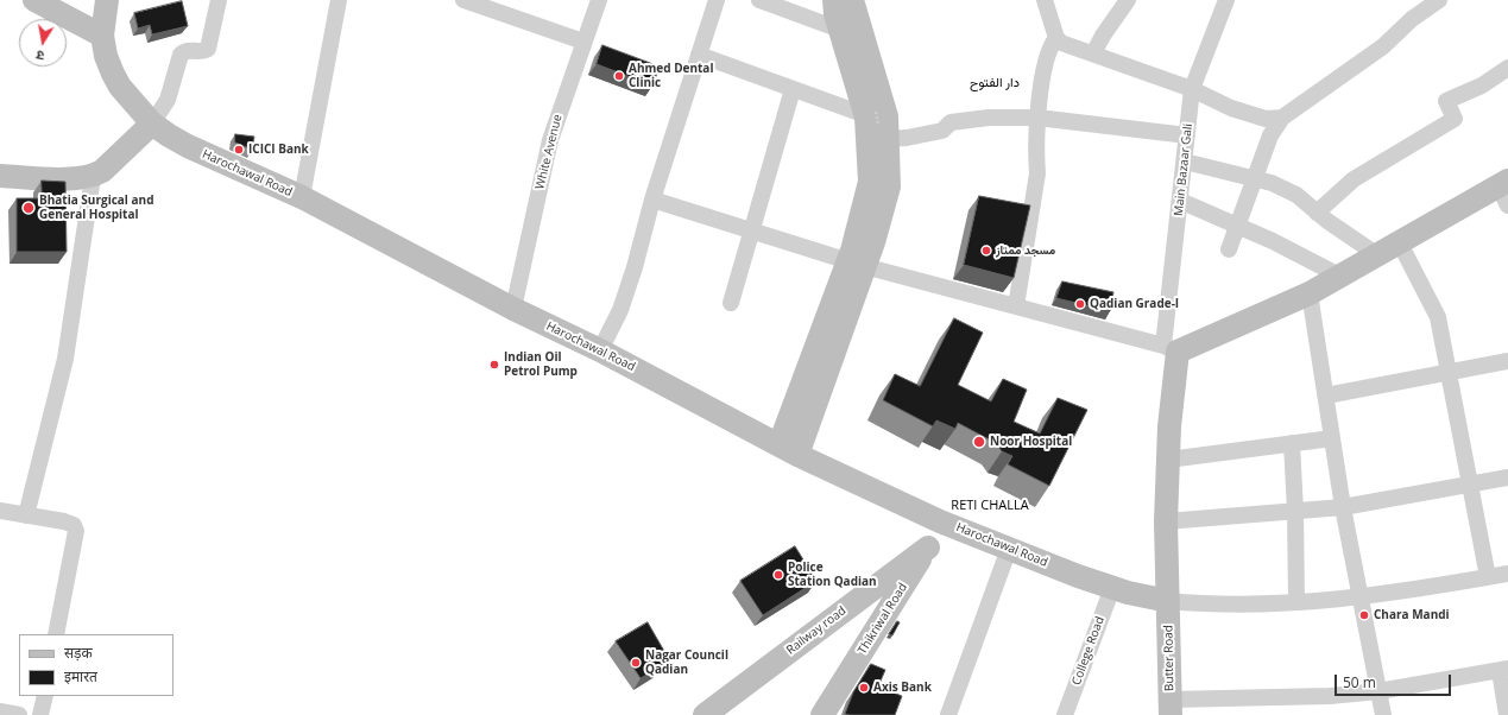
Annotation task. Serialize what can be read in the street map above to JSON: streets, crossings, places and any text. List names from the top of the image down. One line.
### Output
{"streets":{"main road":["Harochawal Road","Thikriwal Road","Railway road","Butter Road"],"street":["White Avenue","Main Bazaar Gali","College Road"]},"crossings":[["White Avenue","Harochawal Road"],["Main Bazaar Gali","Butter Road"],["Harochawal Road","Thikriwal Road"],["Harochawal Road","College Road"],["Harochawal Road","Butter Road"],["Thikriwal Road","Railway road"]],"districts":["دار الفتوح","RETI CHALLA"],"places":["Ahmed Dental Clinic","ICICI Bank","Bhatia Surgical and General Hospital","مسجد ممتاز","Qadian Grade-I","Indian Oil Petrol Pump","Noor Hospital","Police Station Qadian","Chara Mandi","Nagar Council Qadian","Axis Bank"],"legend":["सड़क","इमारत"],"scale_bar":"50 m","north":"bottom"}
